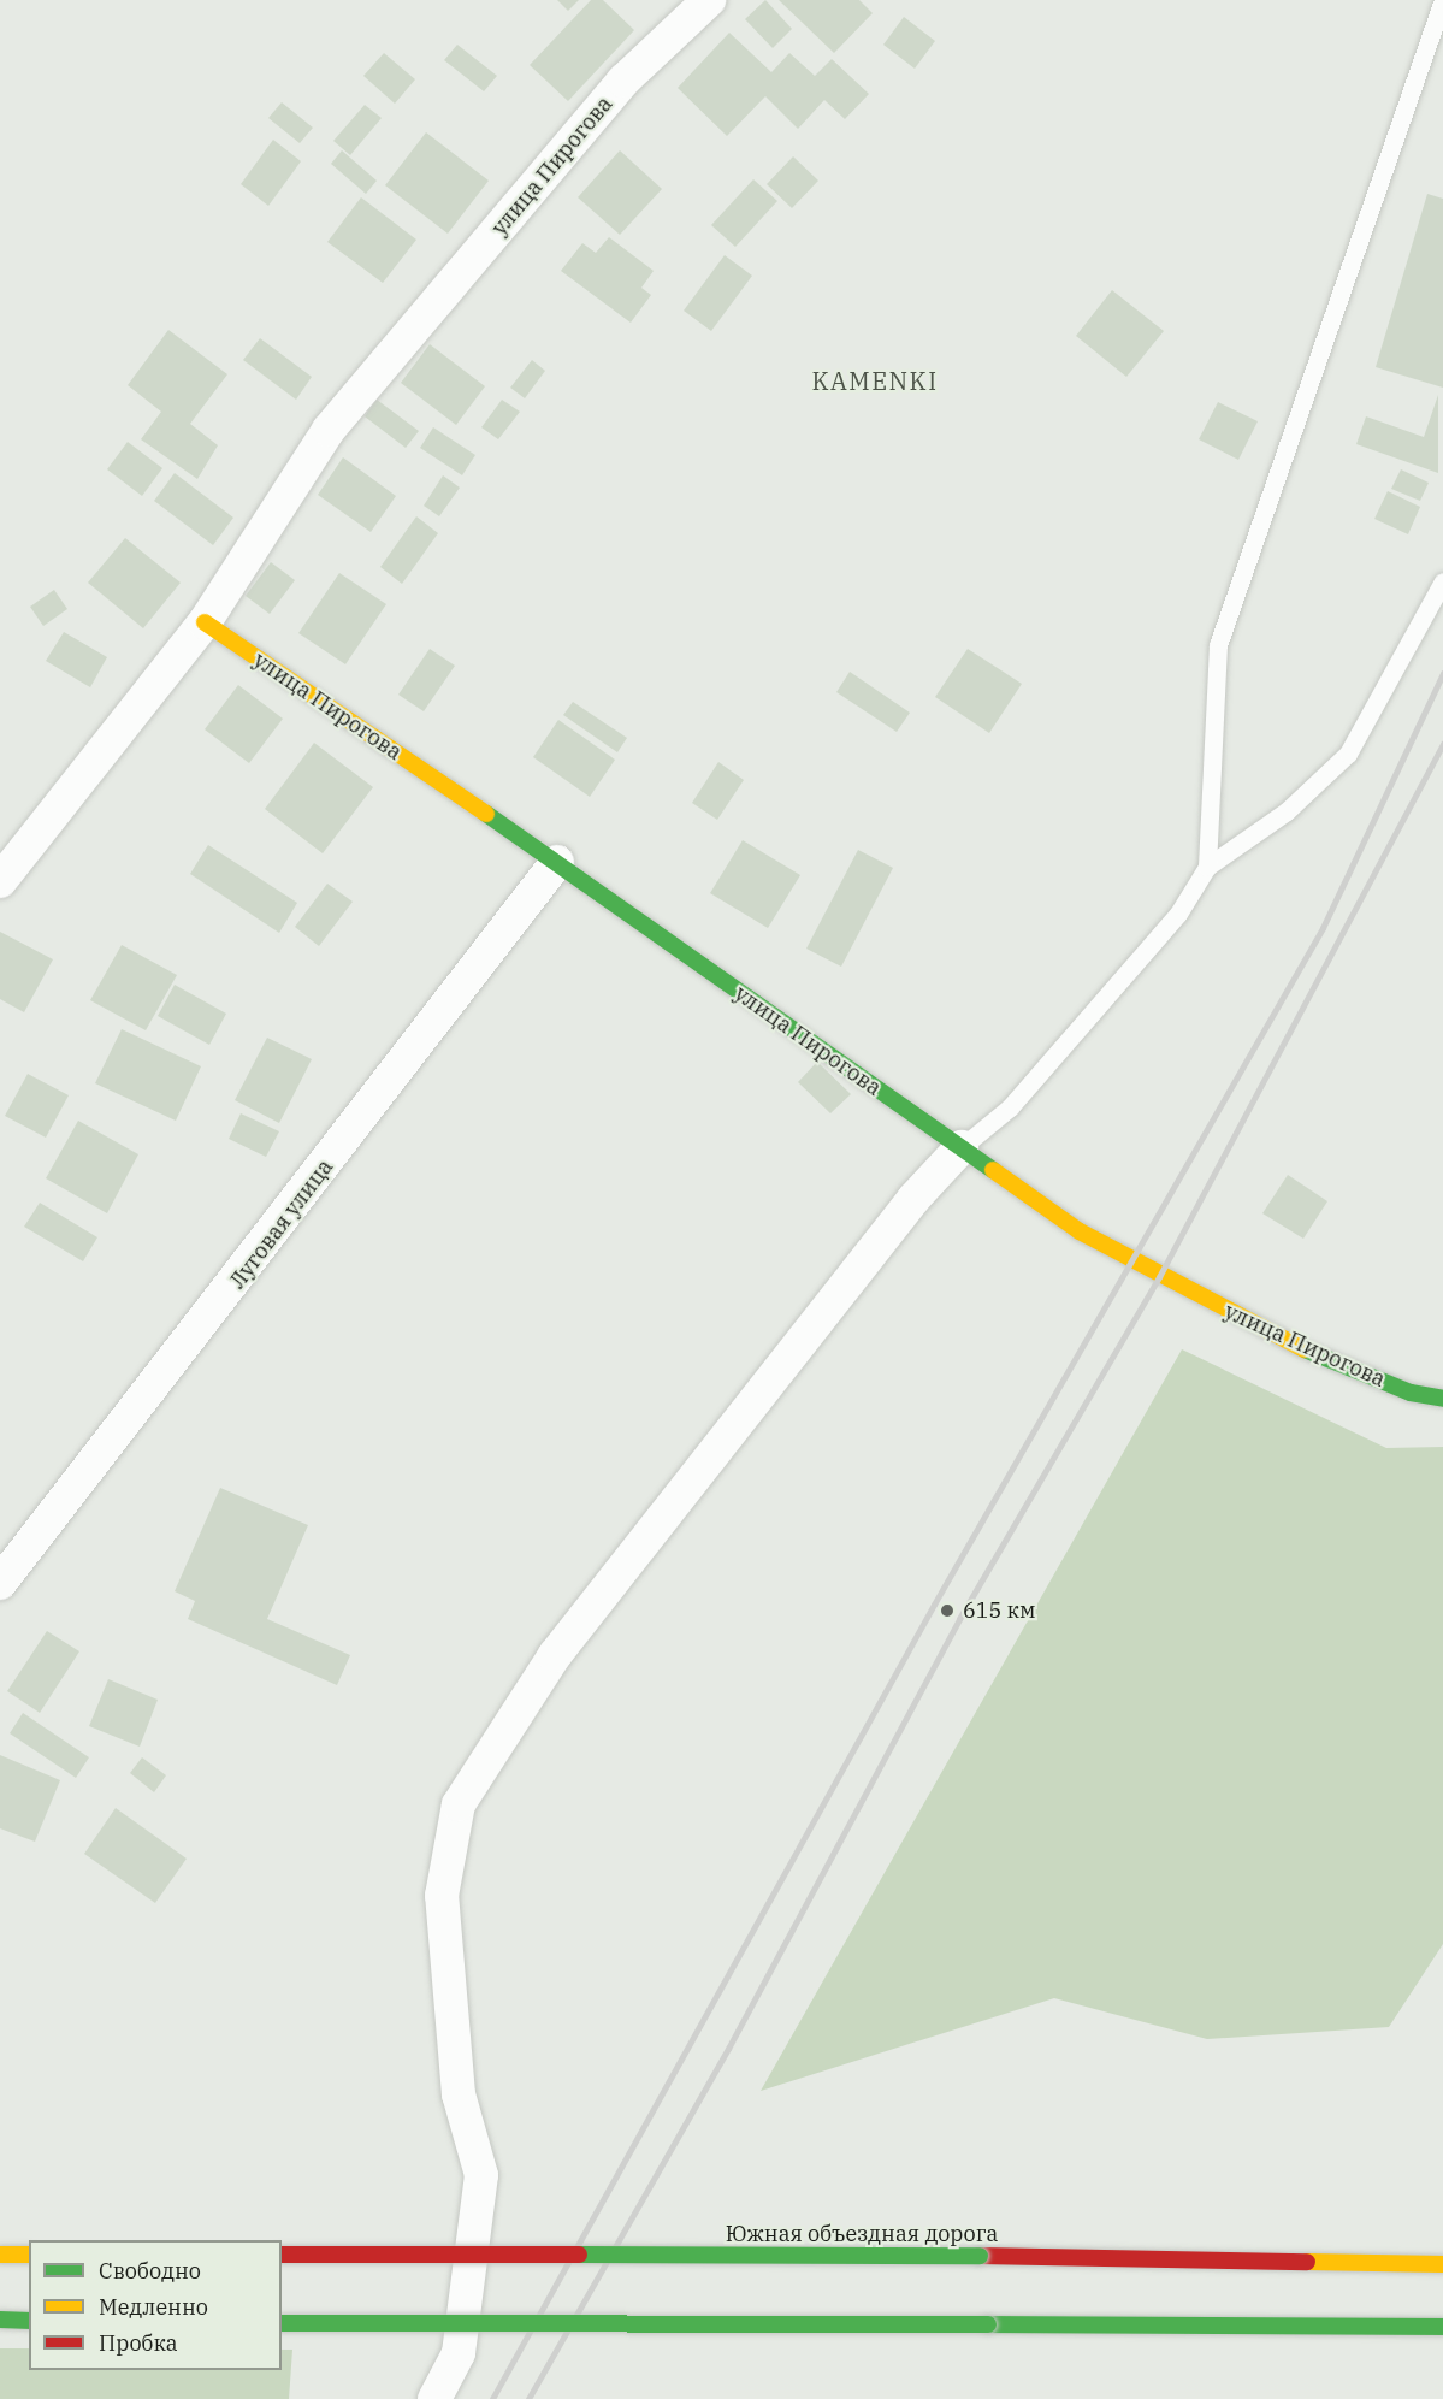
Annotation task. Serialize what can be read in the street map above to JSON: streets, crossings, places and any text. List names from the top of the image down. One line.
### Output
{"streets":{"main road":["улица Пирогова","Южная объездная дорога"],"street":["Луговая улица"]},"crossings":[["улица Пирогова","Луговая улица"]],"districts":["KAMENKI"],"places":["615 км"],"legend":["Свободно","Медленно","Пробка"]}
